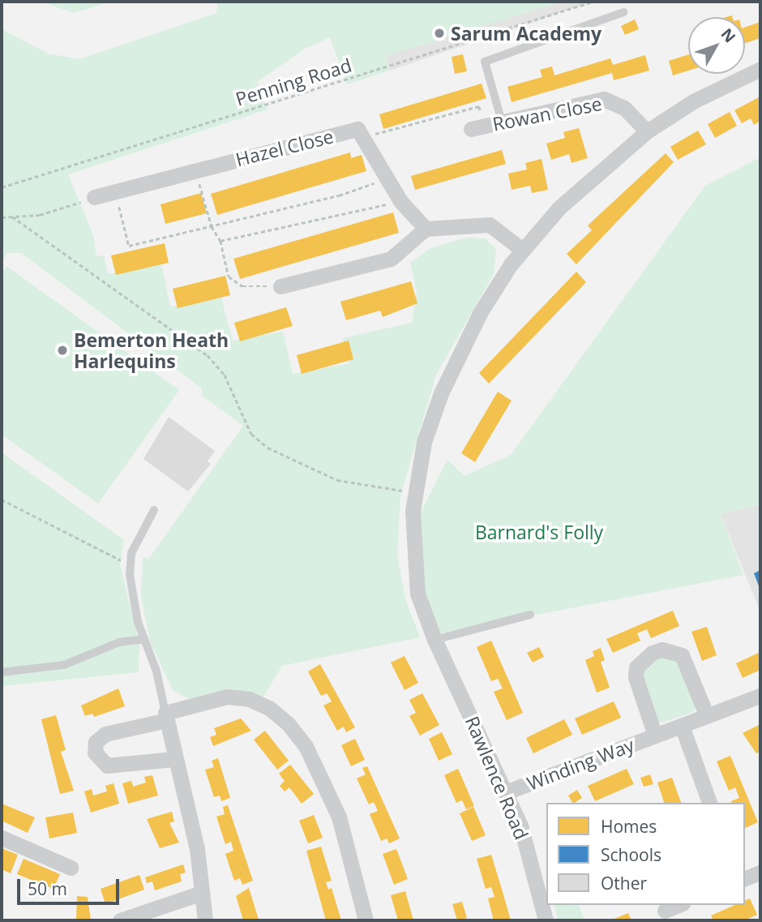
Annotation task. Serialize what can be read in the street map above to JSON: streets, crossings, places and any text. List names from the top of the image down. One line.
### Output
{"streets":{"street":["Rowan Close","Hazel Close","Winding Way","Rawlence Road"],"path":["Penning Road"]},"crossings":[["Rowan Close","Rawlence Road"],["Winding Way","Rawlence Road"]],"parks":["Barnard's Folly"],"places":["Sarum Academy","Bemerton Heath Harlequins"],"legend":["Homes","Schools","Other"],"scale_bar":"50 m","north":"top right"}
